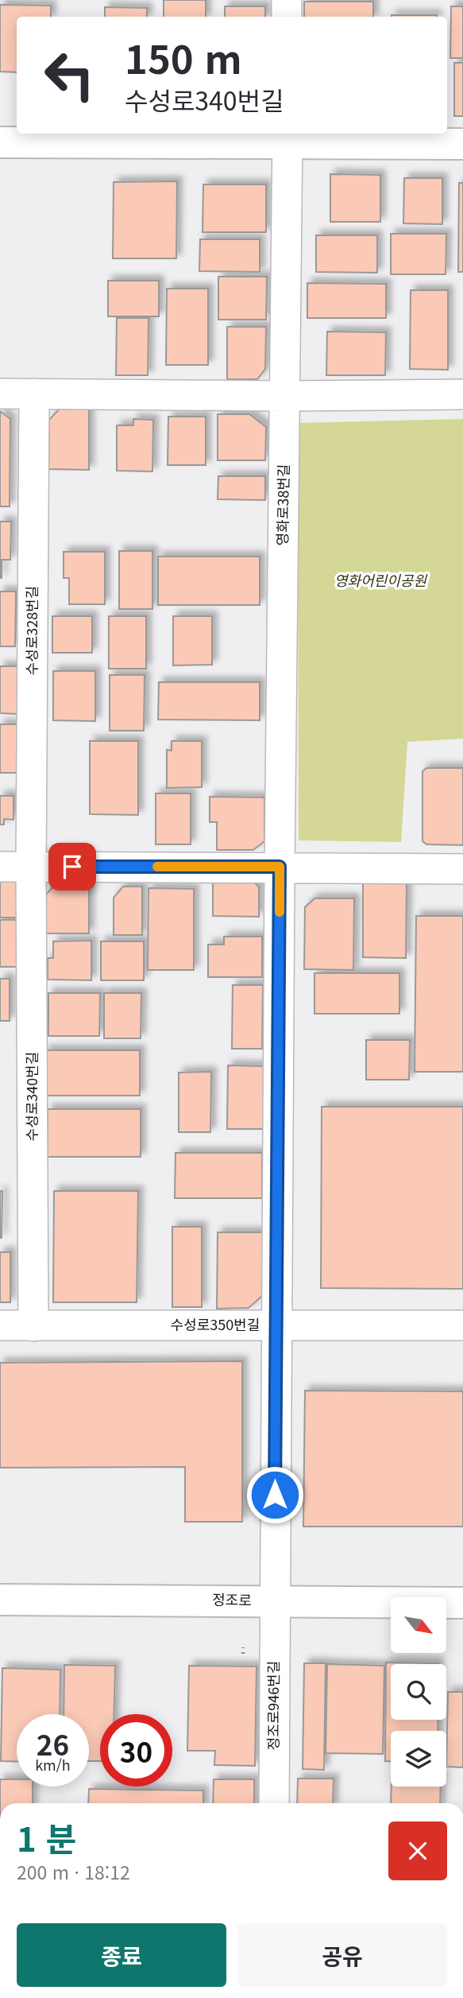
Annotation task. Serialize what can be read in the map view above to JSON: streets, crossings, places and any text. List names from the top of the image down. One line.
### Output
{"streets":{"street":["영화로38번길","수성로328번길","수성로340번길","수성로350번길","정조로","정조로946번길"]},"crossings":[["영화로38번길","수성로350번길"],["영화로38번길","정조로946번길"],["수성로328번길","수성로340번길"],["수성로340번길","수성로350번길"],["수성로350번길","정조로946번길"],["정조로","정조로946번길"]],"parks":["영화어린이공원"],"north":"bottom right","page":{"turn":["150 m","수성로340번길"],"speed":"26 km/h","limit":"30","heading":["1 분","200 m · 18:12"],"buttons":["종료","공유"]}}
